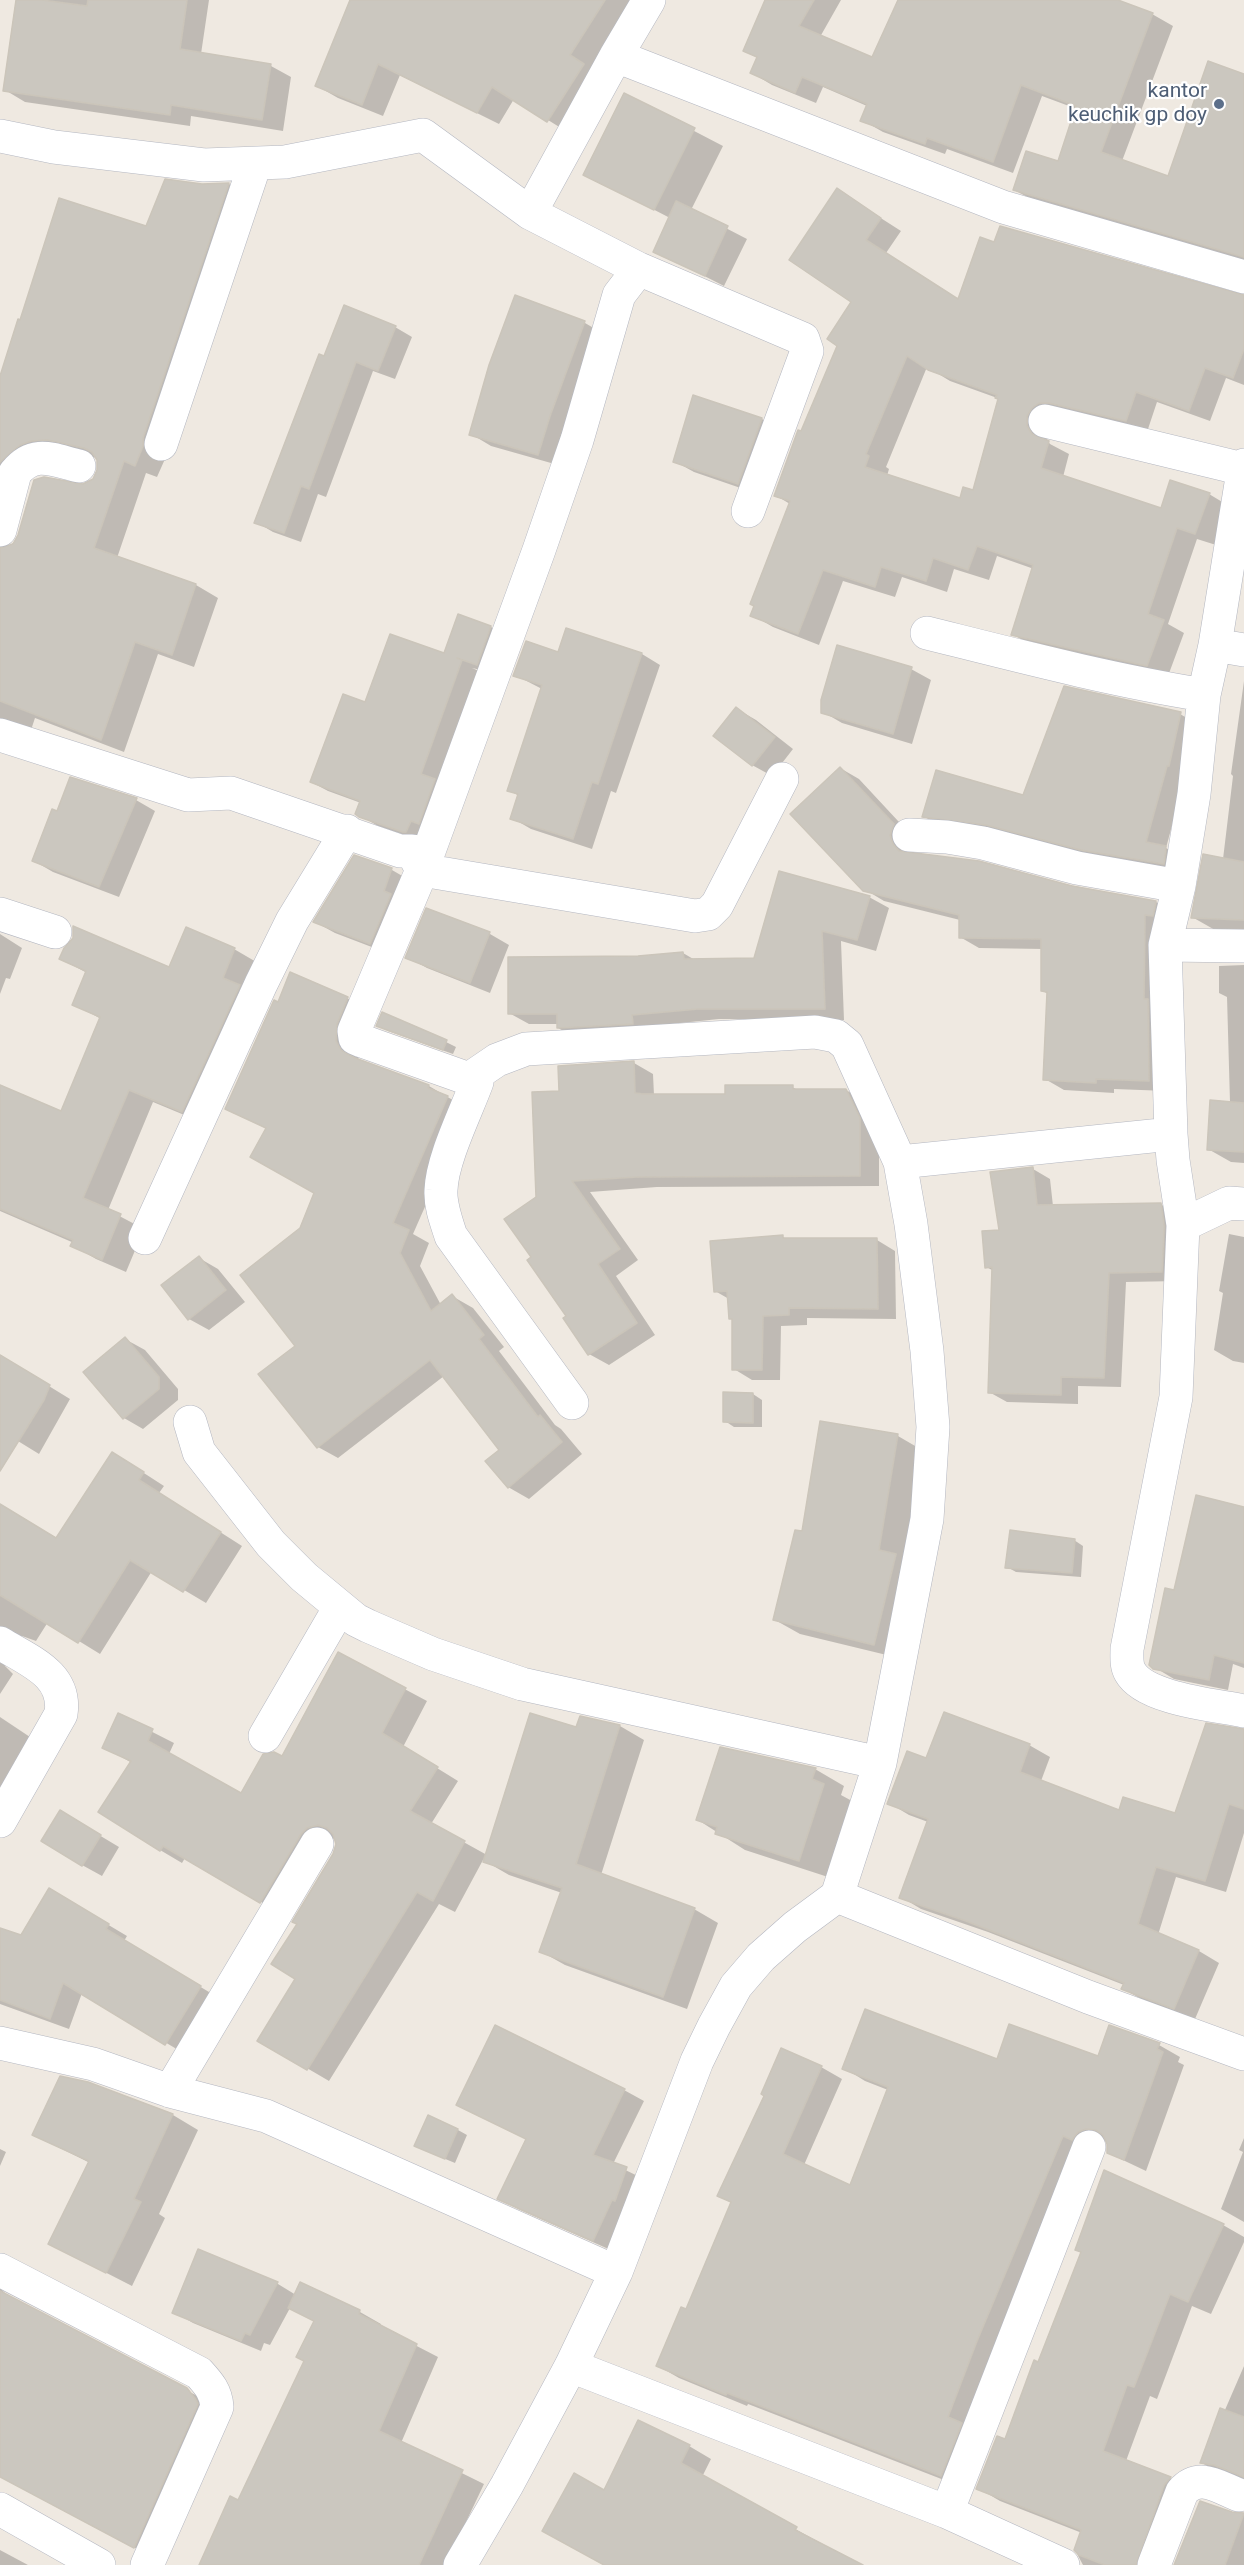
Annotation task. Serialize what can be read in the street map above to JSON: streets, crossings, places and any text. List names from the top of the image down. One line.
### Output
{"places":["kantor keuchik gp doy"]}
